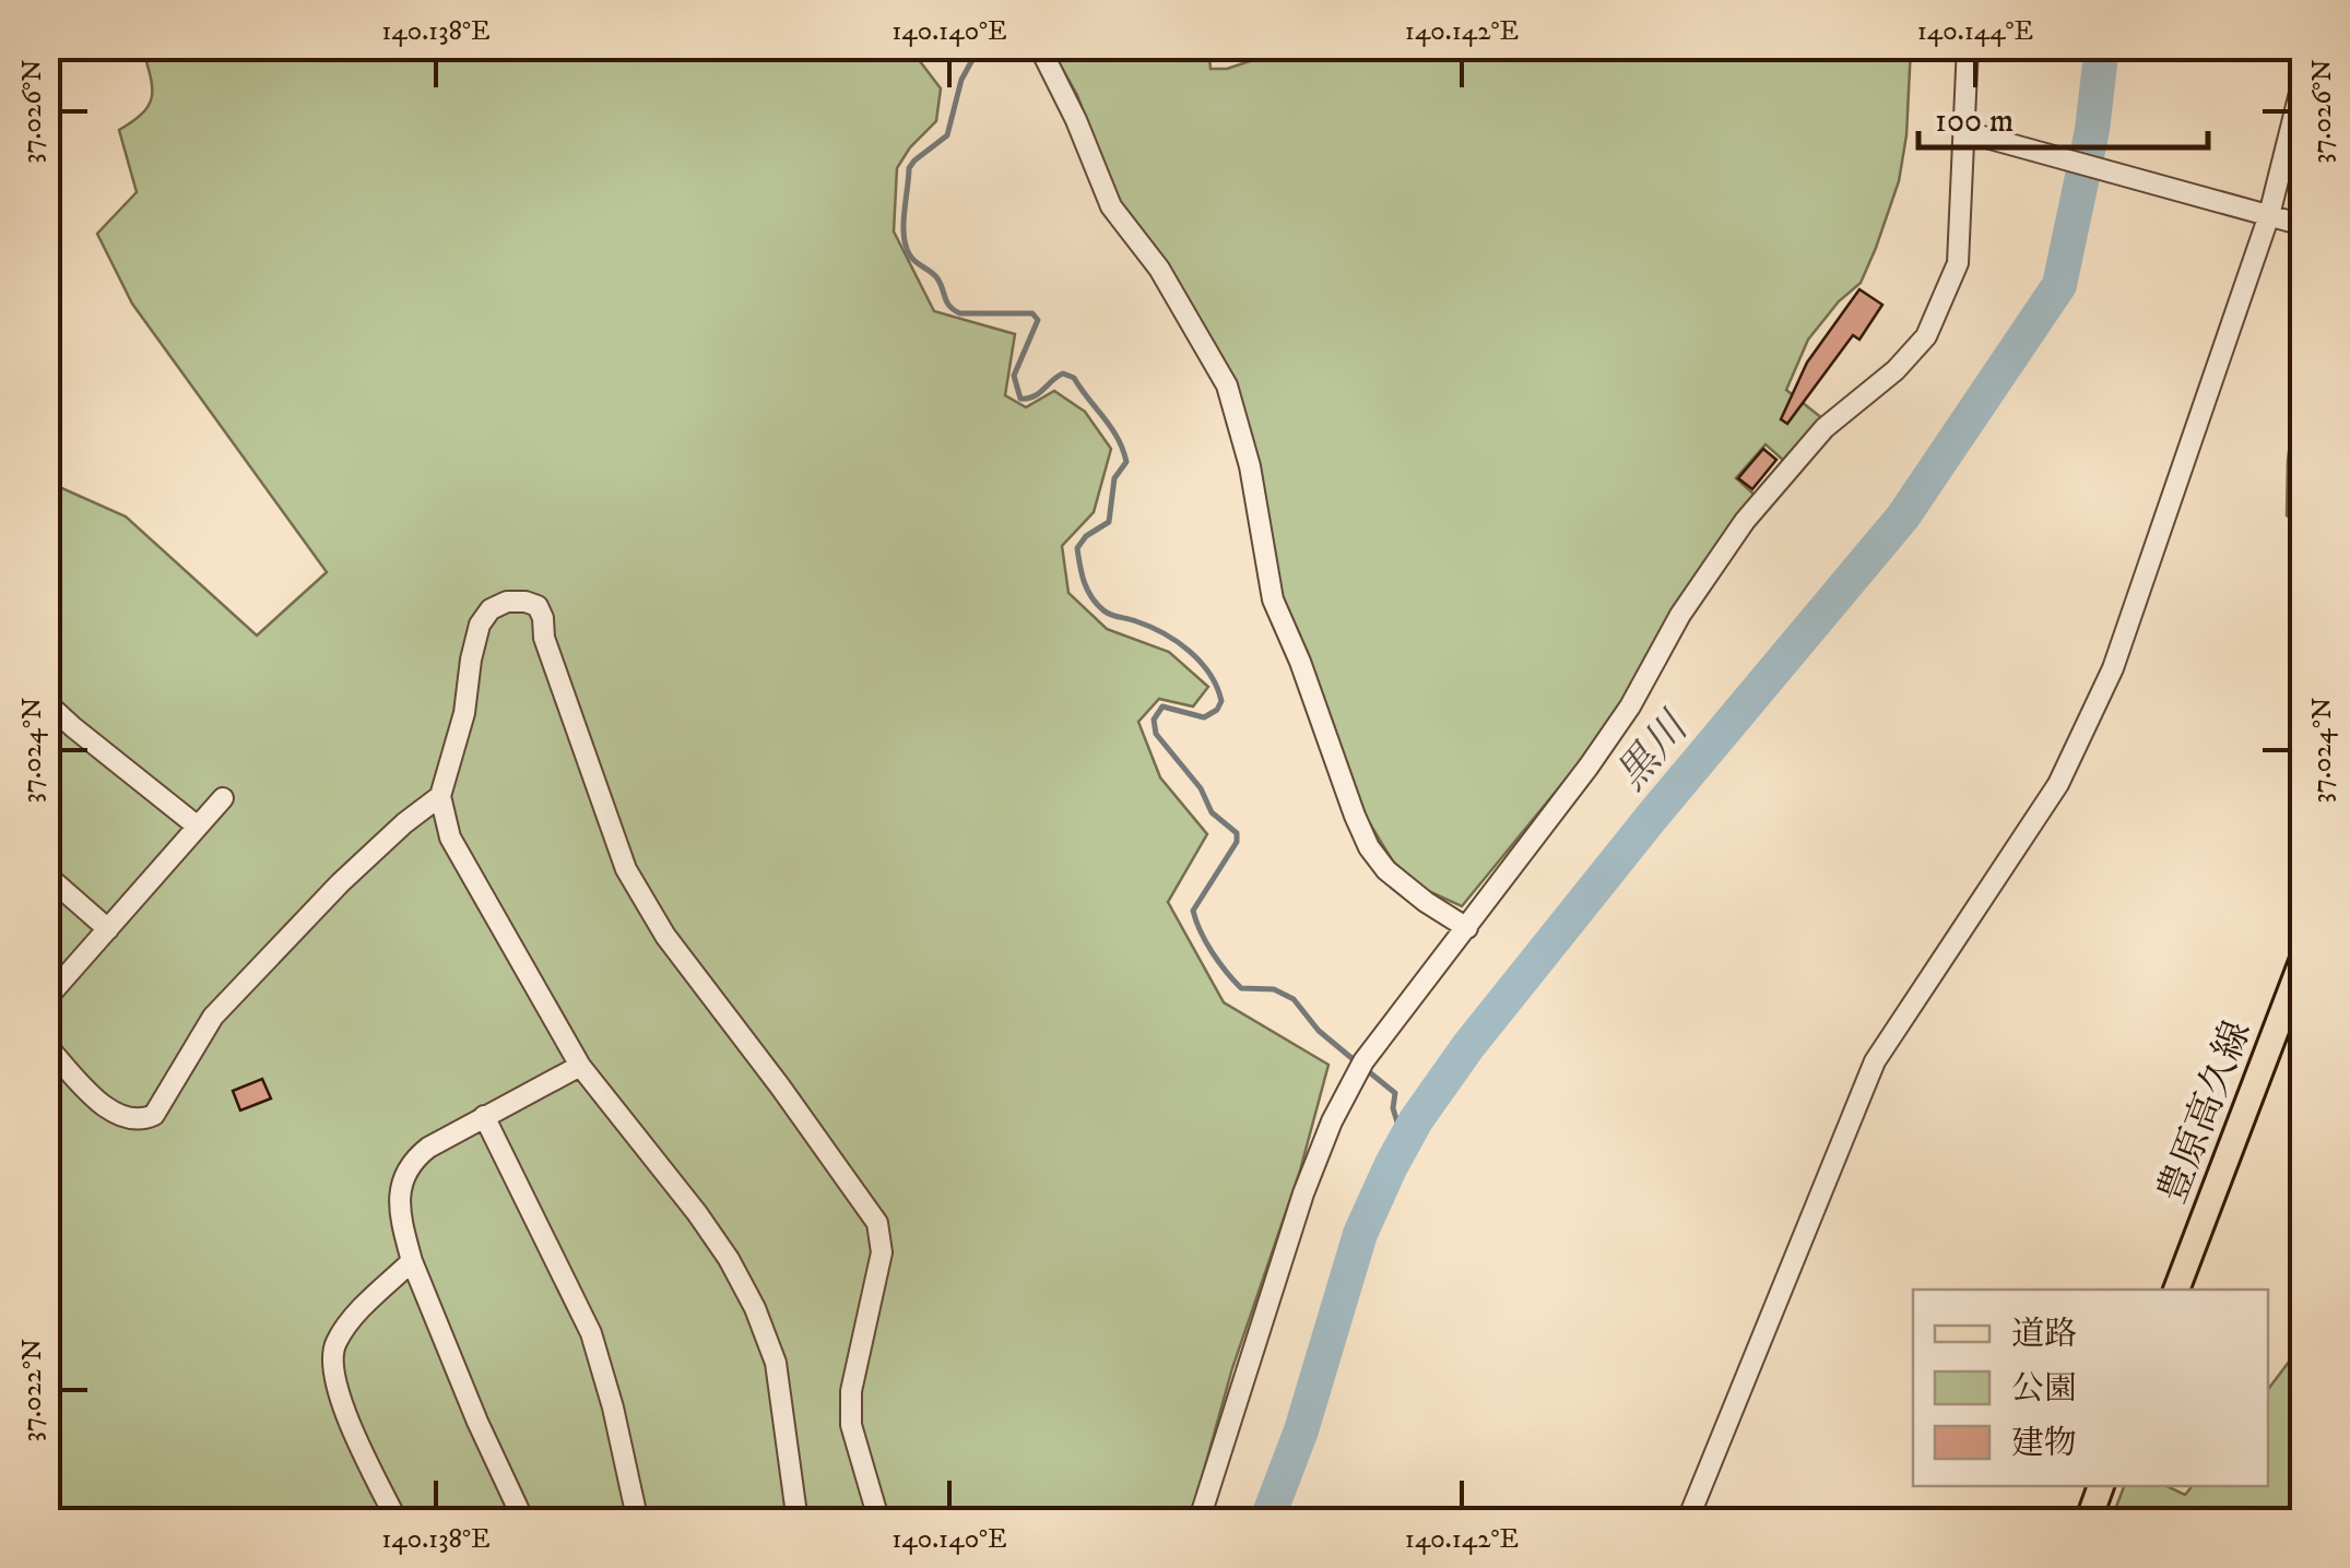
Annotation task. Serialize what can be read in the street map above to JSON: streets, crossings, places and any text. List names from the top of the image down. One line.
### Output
{"streets":{"main road":["豊原高久線"]},"water":["黒川"],"legend":["道路","公園","建物"],"scale_bar":"100 m","coordinates":["140.138°E","140.140°E","140.142°E","140.144°E","37.026°N","37.024°N","37.022°N"]}
